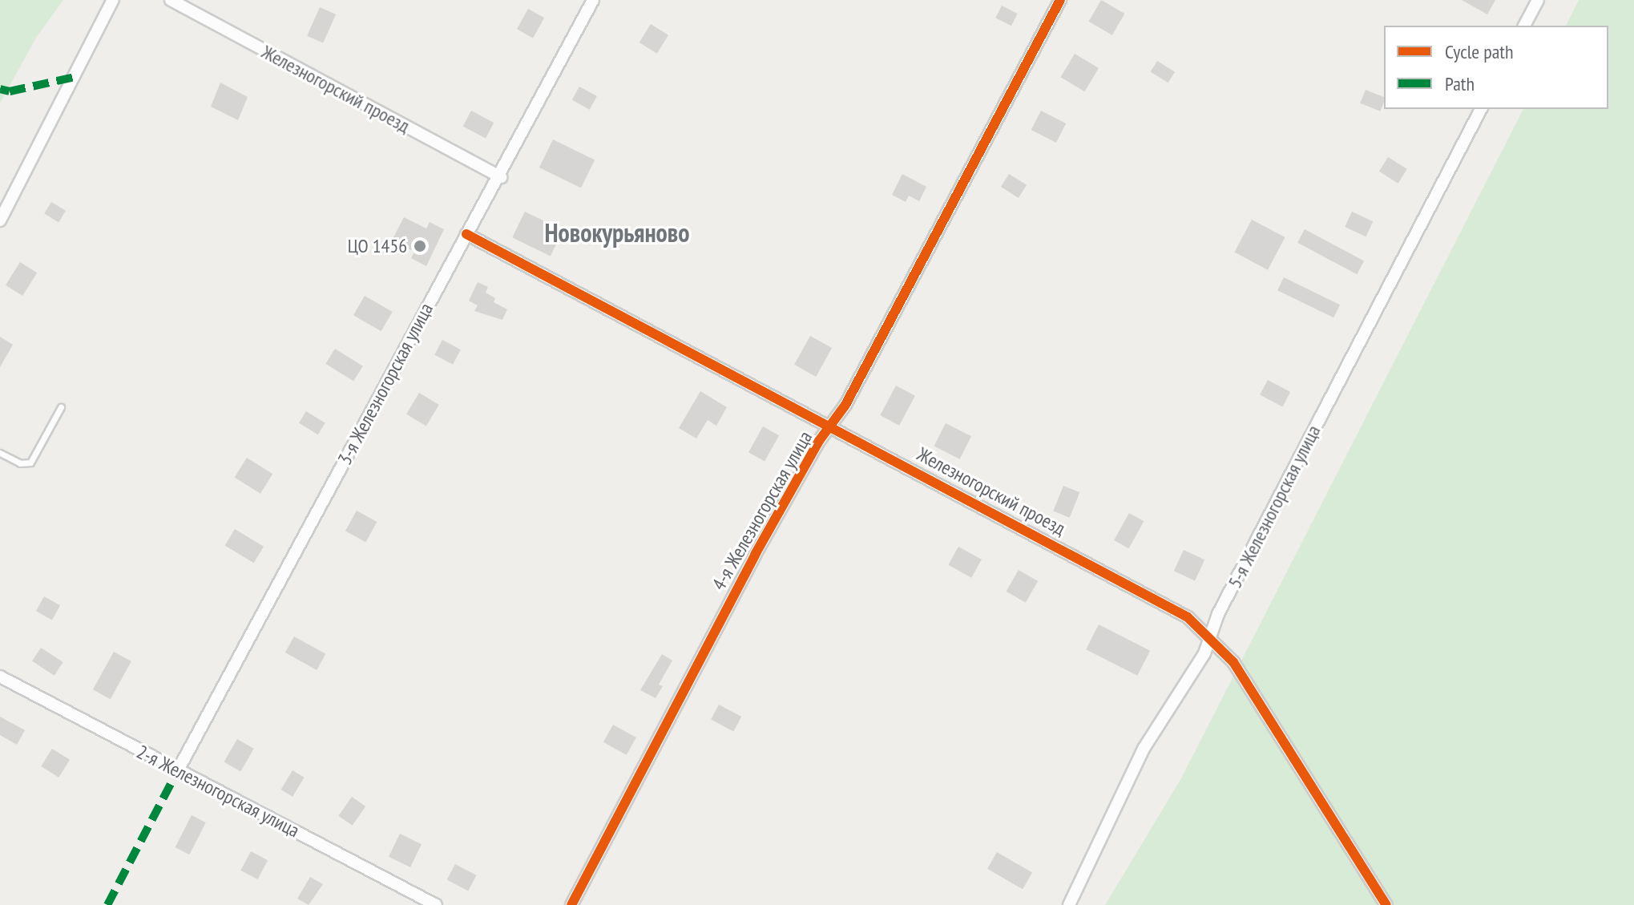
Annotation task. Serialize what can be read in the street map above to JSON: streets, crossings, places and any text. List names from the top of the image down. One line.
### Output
{"streets":{"street":["Железногорский проезд","3-я Железногорская улица","5-я Железногорская улица","4-я Железногорская улица","2-я Железногорская улица"]},"crossings":[["Железногорский проезд","3-я Железногорская улица"],["Железногорский проезд","5-я Железногорская улица"],["Железногорский проезд","4-я Железногорская улица"],["3-я Железногорская улица","2-я Железногорская улица"]],"districts":["Новокурьяново"],"places":["ЦО 1456"],"legend":["Cycle path","Path"]}
